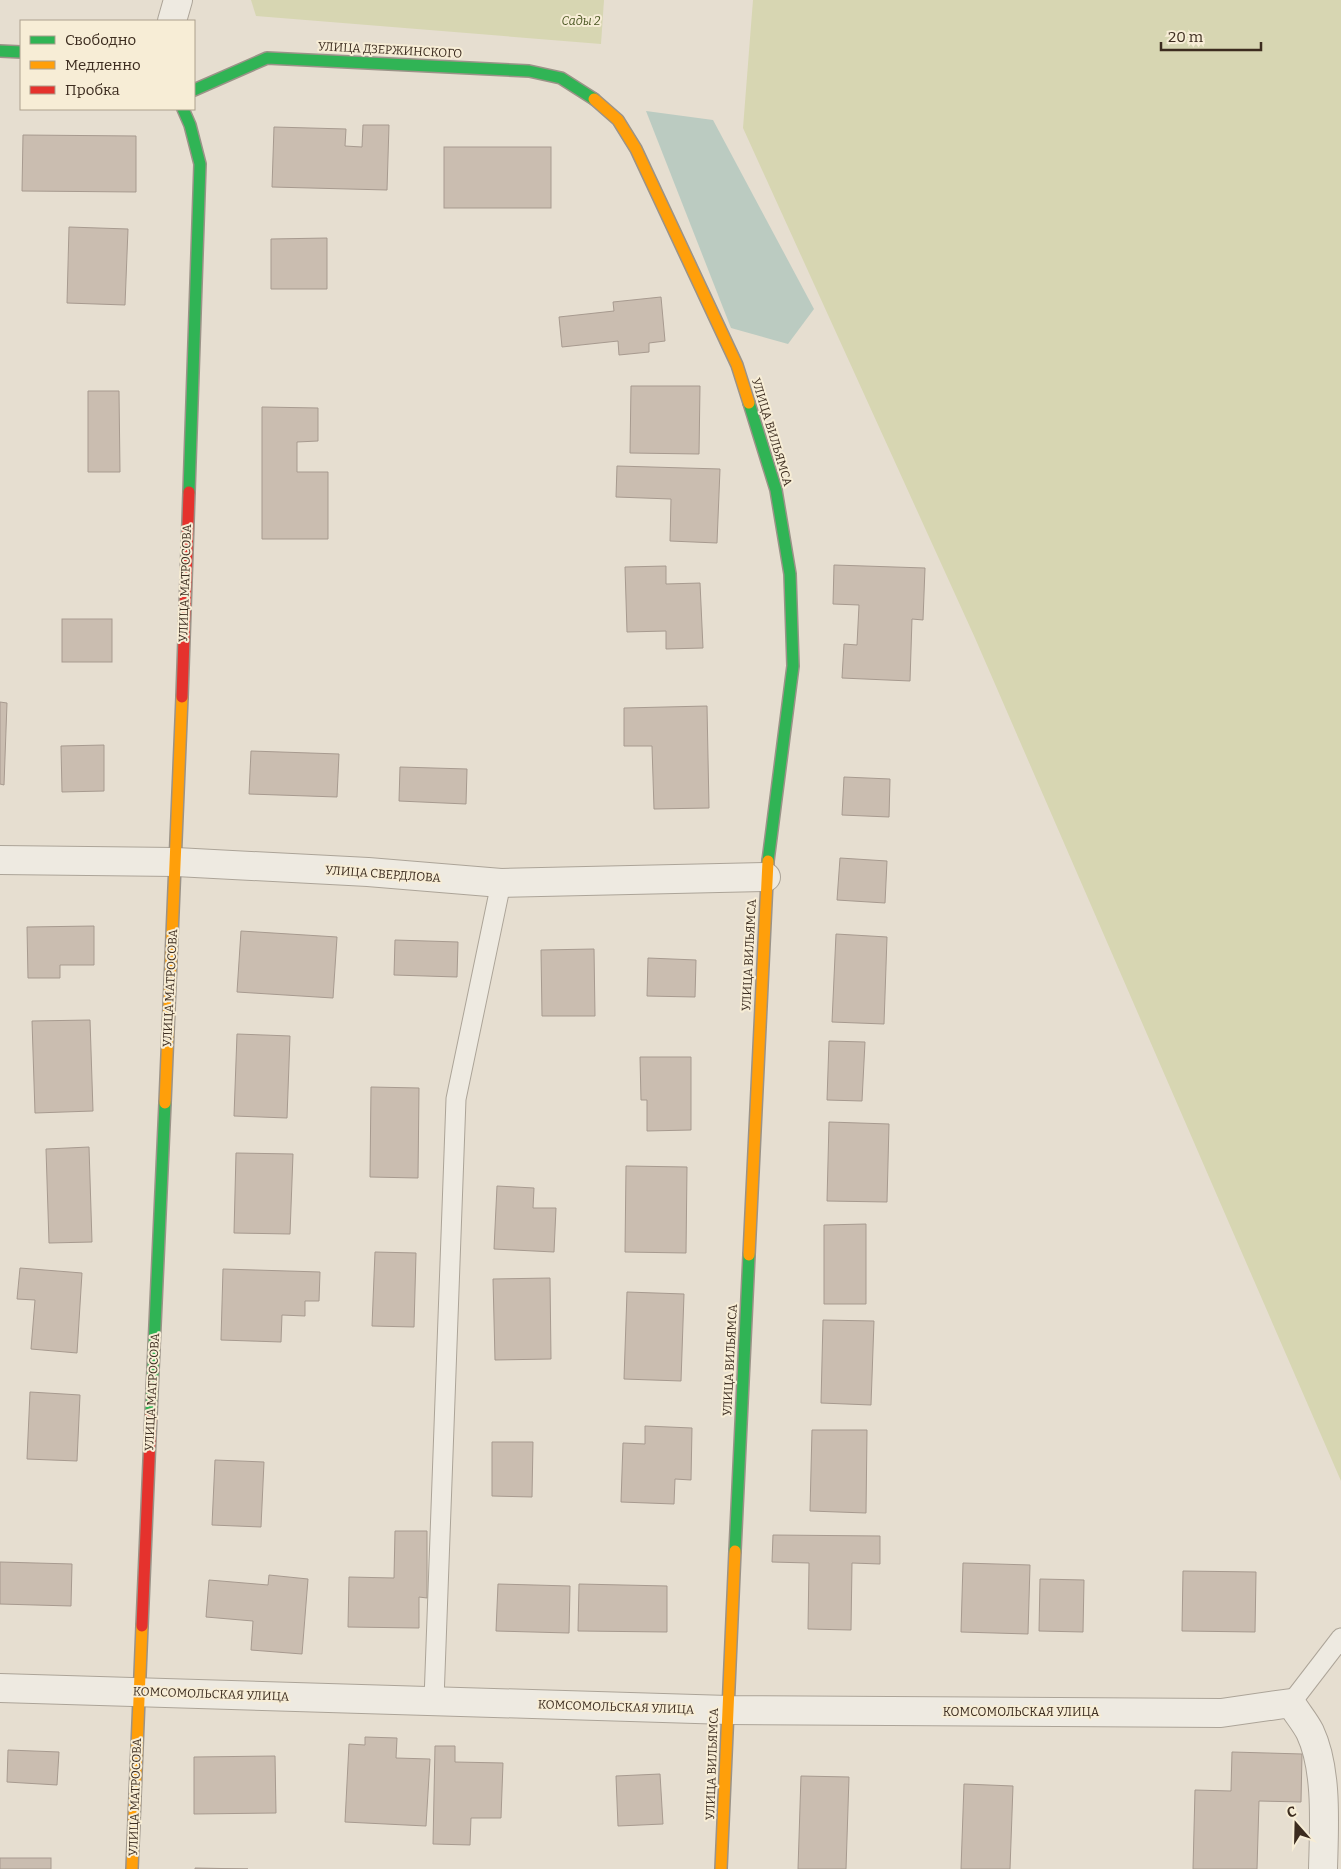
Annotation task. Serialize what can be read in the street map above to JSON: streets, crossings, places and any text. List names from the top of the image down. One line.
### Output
{"streets":{"street":["УЛИЦА ДЗЕРЖИНСКОГО","УЛИЦА ВИЛЬЯМСА","УЛИЦА МАТРОСОВА","УЛИЦА СВЕРДЛОВА","КОМСОМОЛЬСКАЯ УЛИЦА"]},"crossings":[["УЛИЦА ДЗЕРЖИНСКОГО","УЛИЦА ВИЛЬЯМСА"],["УЛИЦА ВИЛЬЯМСА","УЛИЦА СВЕРДЛОВА"],["УЛИЦА ВИЛЬЯМСА","КОМСОМОЛЬСКАЯ УЛИЦА"],["УЛИЦА МАТРОСОВА","УЛИЦА СВЕРДЛОВА"],["УЛИЦА МАТРОСОВА","КОМСОМОЛЬСКАЯ УЛИЦА"]],"parks":["Сады 2"],"legend":["Свободно","Медленно","Пробка"],"scale_bar":"20 m","north":"top"}
